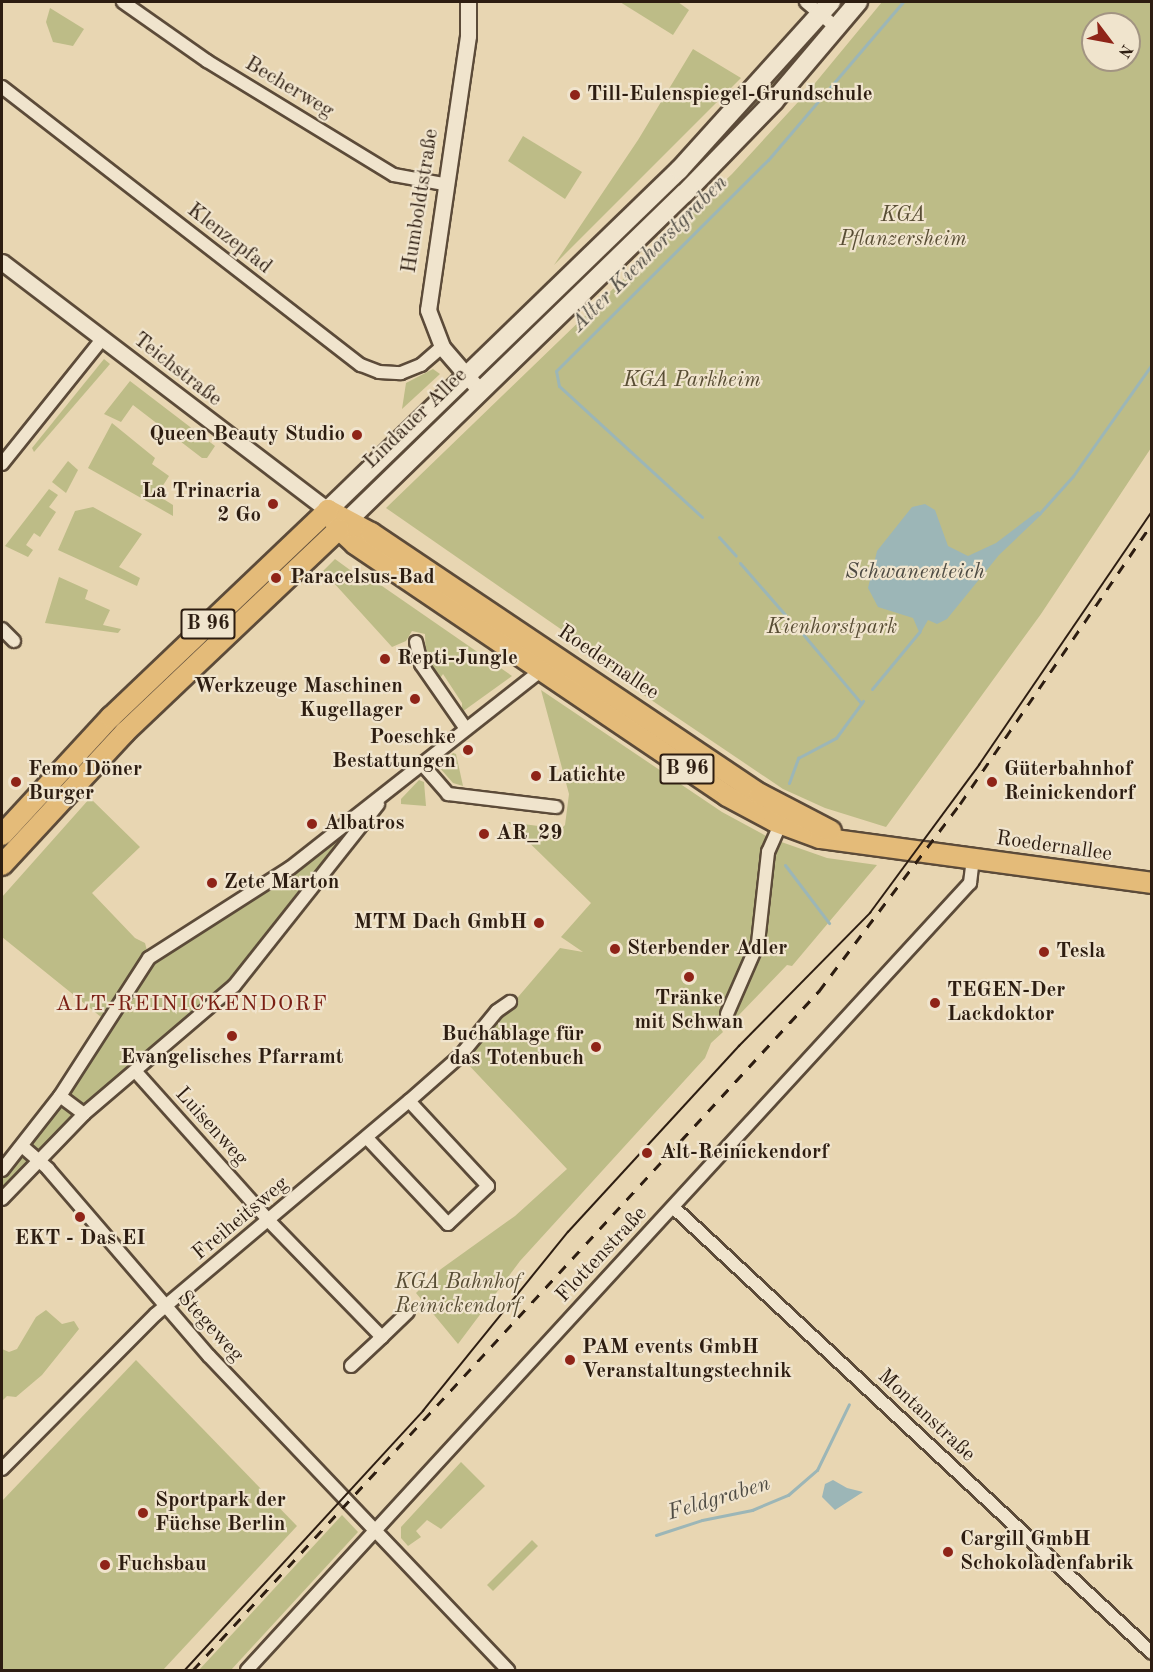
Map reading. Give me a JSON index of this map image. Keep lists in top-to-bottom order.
{
  "streets": {
    "main road": ["Lindauer Allee", "B 96", "Roedernallee"],
    "street": [
      "Becherweg",
      "Humboldtstraße",
      "Klenzepfad",
      "Teichstraße",
      "Luisenweg",
      "Freiheitsweg",
      "Flottenstraße",
      "Stegeweg",
      "Montanstraße"
    ]
  },
  "crossings": [
    ["Becherweg", "Humboldtstraße"],
    ["Humboldtstraße", "Klenzepfad"],
    ["Humboldtstraße", "Lindauer Allee"],
    ["Teichstraße", "Lindauer Allee"],
    ["Teichstraße", "B 96"],
    ["Lindauer Allee", "B 96"],
    ["Lindauer Allee", "Roedernallee"],
    ["B 96", "Roedernallee"],
    ["Roedernallee", "Flottenstraße"],
    ["Luisenweg", "Freiheitsweg"],
    ["Freiheitsweg", "Stegeweg"],
    ["Flottenstraße", "Stegeweg"],
    ["Flottenstraße", "Montanstraße"]
  ],
  "districts": ["ALT-REINICKENDORF"],
  "water": ["Alter Kienhorstgraben", "Schwanenteich", "Feldgraben"],
  "parks": [
    "KGA Pflanzersheim",
    "KGA Parkheim",
    "Kienhorstpark",
    "KGA Bahnhof Reinickendorf"
  ],
  "places": [
    "Till-Eulenspiegel-Grundschule",
    "Queen Beauty Studio",
    "La Trinacria 2 Go",
    "Paracelsus-Bad",
    "Repti-Jungle",
    "Werkzeuge Maschinen Kugellager",
    "Poeschke Bestattungen",
    "Latichte",
    "Femo Döner Burger",
    "Güterbahnhof Reinickendorf",
    "Albatros",
    "AR_29",
    "Zete Marton",
    "MTM Dach GmbH",
    "Sterbender Adler",
    "Tesla",
    "Tränke mit Schwan",
    "TEGEN-Der Lackdoktor",
    "Evangelisches Pfarramt",
    "Buchablage für das Totenbuch",
    "Alt-Reinickendorf",
    "EKT - Das EI",
    "PAM events GmbH Veranstaltungstechnik",
    "Sportpark der Füchse Berlin",
    "Cargill GmbH Schokoladenfabrik",
    "Fuchsbau"
  ],
  "north": "bottom right"
}
